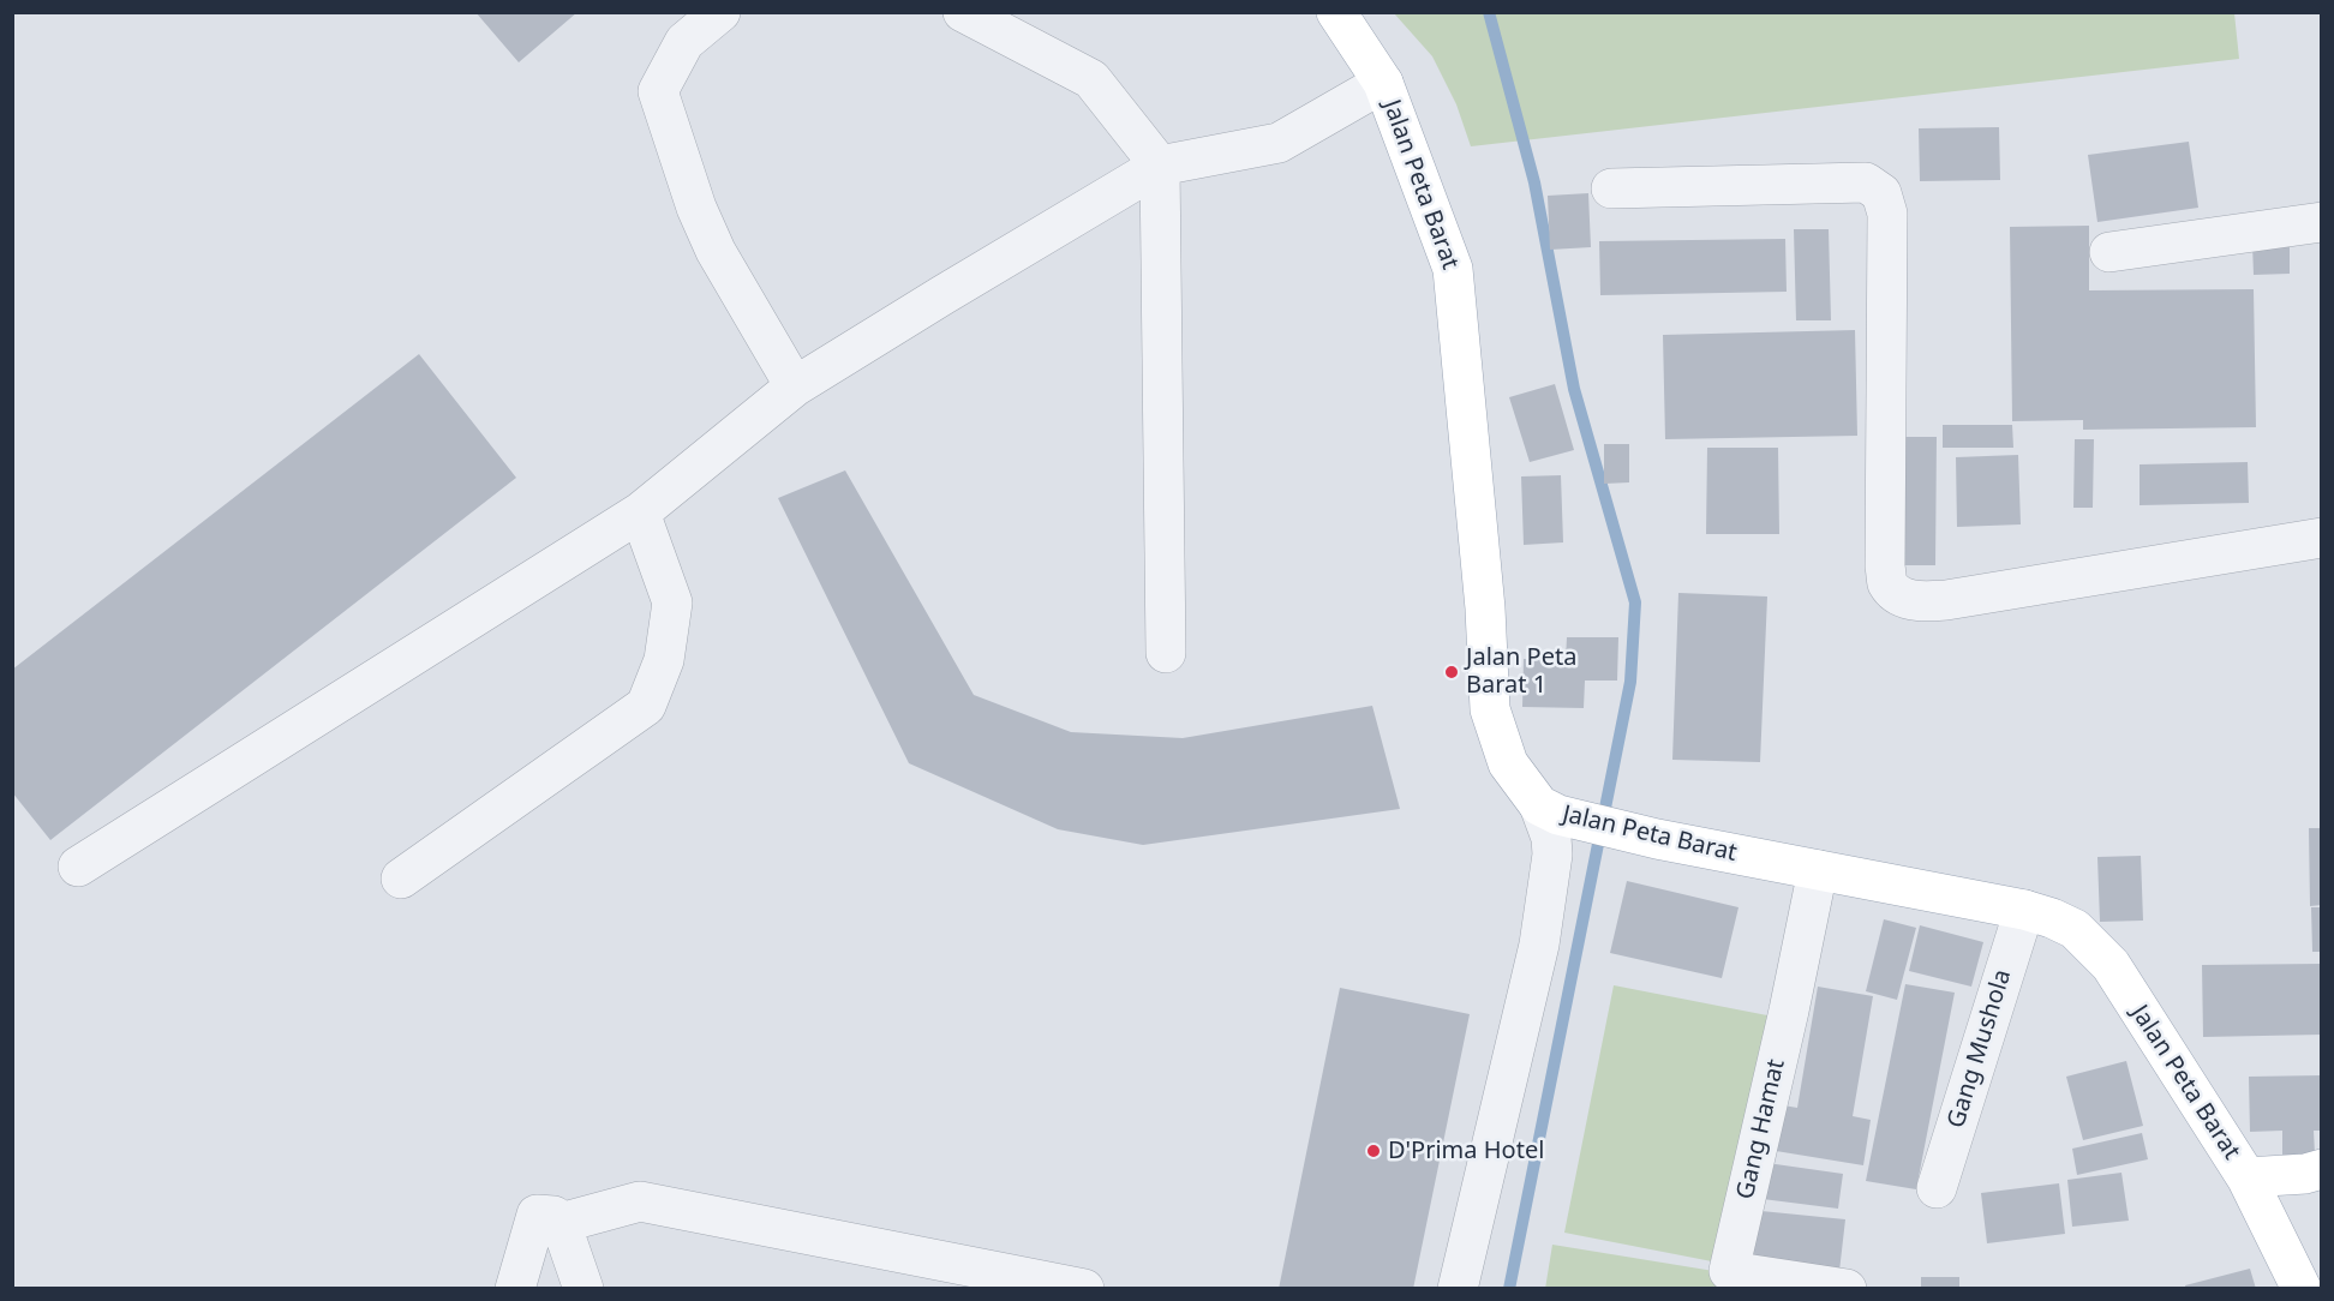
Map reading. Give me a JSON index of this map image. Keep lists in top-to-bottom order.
{
  "streets": {
    "main road": ["Jalan Peta Barat"],
    "street": ["Gang Mushola", "Gang Hamat"]
  },
  "crossings": [
    ["Jalan Peta Barat", "Gang Mushola"],
    ["Jalan Peta Barat", "Gang Hamat"]
  ],
  "places": ["Jalan Peta Barat 1", "D'Prima Hotel"]
}
